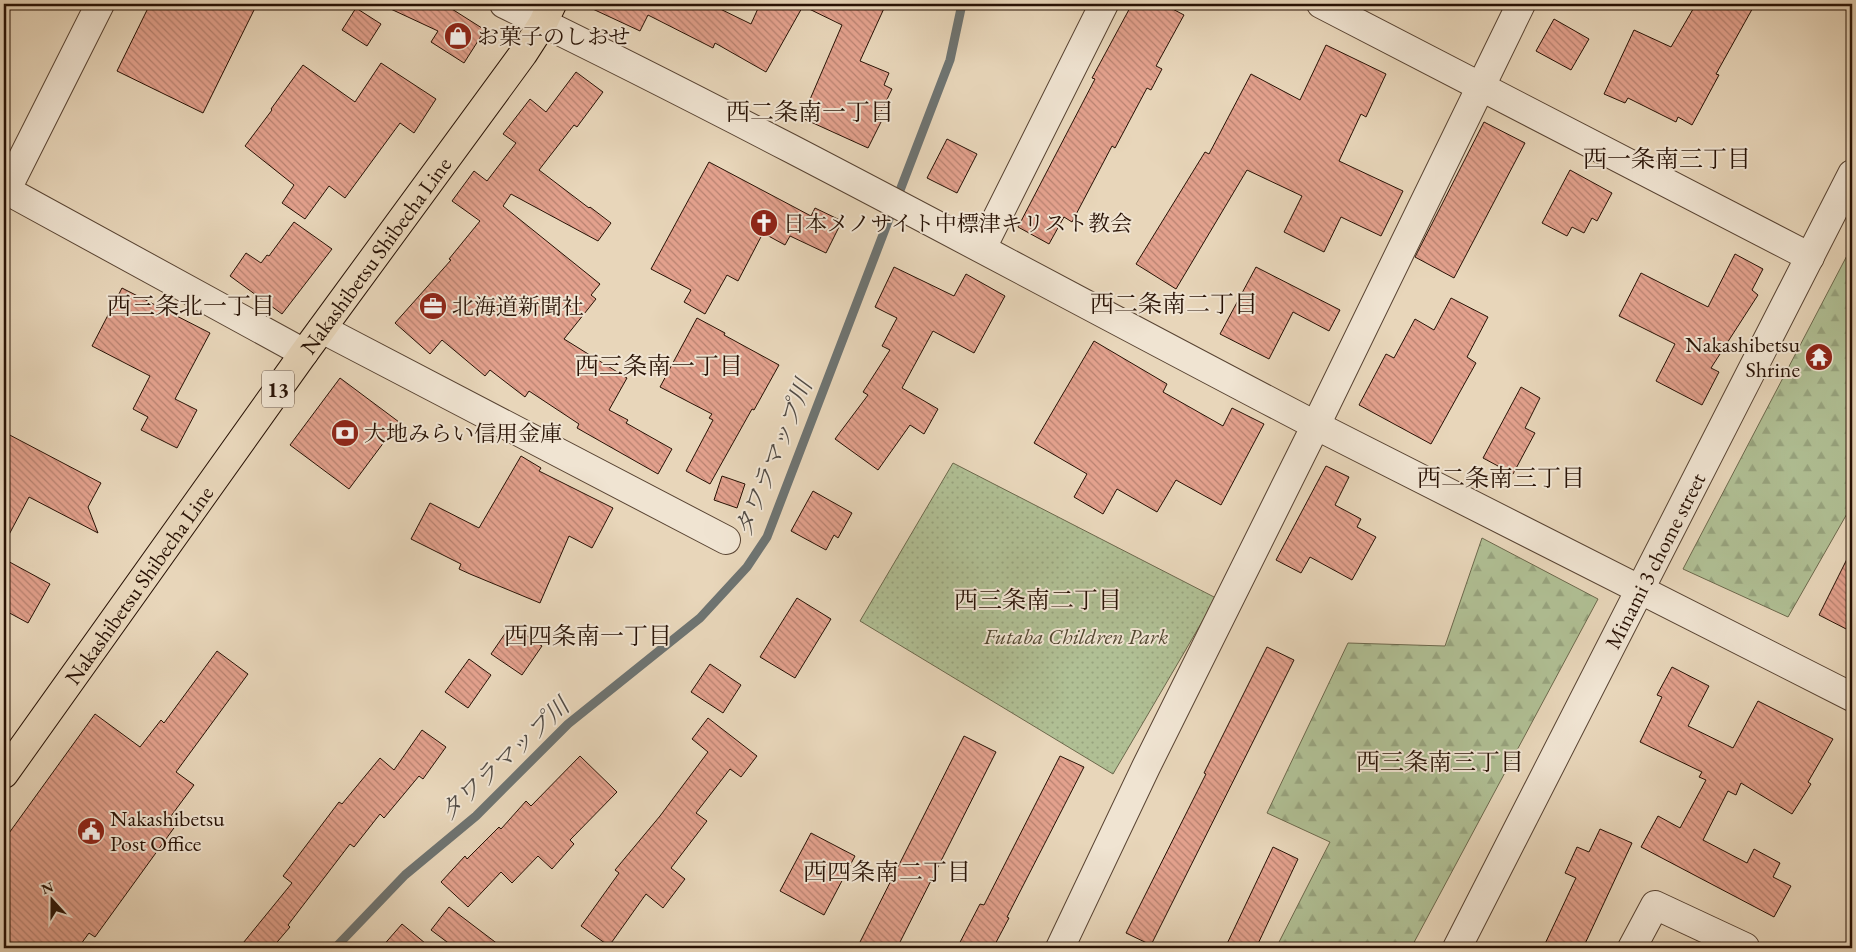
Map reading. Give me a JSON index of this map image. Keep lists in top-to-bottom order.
{
  "streets": {
    "main road": ["Nakashibetsu Shibecha Line", "13"],
    "street": ["Minami 3 chome street"]
  },
  "districts": [
    "西二条南一丁目",
    "西一条南三丁目",
    "西二条南二丁目",
    "西三条北一丁目",
    "西三条南一丁目",
    "西二条南三丁目",
    "西三条南二丁目",
    "西四条南一丁目",
    "西三条南三丁目",
    "西四条南二丁目"
  ],
  "water": ["タワラマップ川"],
  "parks": ["Futaba Children Park"],
  "places": {
    "shop": ["お菓子のしおせ"],
    "church": ["日本メノサイト中標津キリスト教会"],
    "office": ["北海道新聞社"],
    "temple": ["Nakashibetsu Shrine"],
    "bank": ["大地みらい信用金庫"],
    "public building": ["Nakashibetsu Post Office"]
  },
  "north": "top"
}
